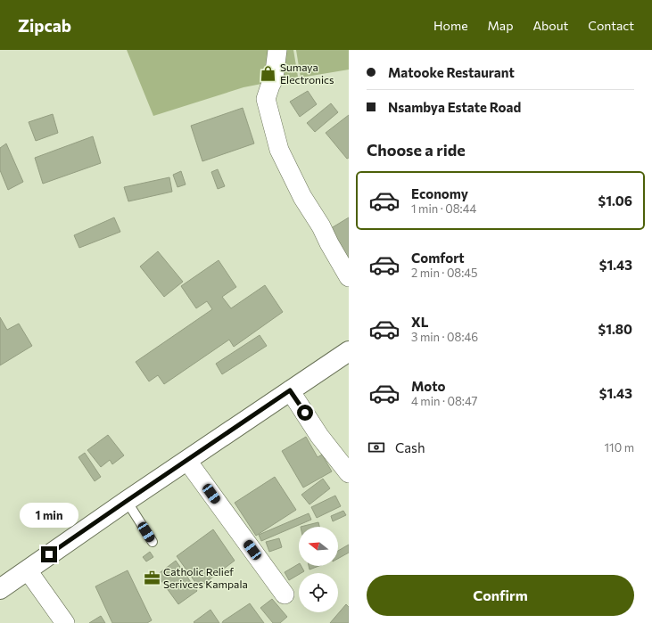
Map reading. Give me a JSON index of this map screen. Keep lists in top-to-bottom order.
{
  "places": {
    "shop": ["Sumaya Electronics"],
    "office": ["Catholic Relief Serivces Kampala"]
  },
  "north": "left",
  "page": {
    "header": "Zipcab",
    "nav": [
      "Home",
      "Map",
      "About",
      "Contact"
    ],
    "banner": ["Matooke Restaurant", "Nsambya Estate Road"],
    "heading": "Choose a ride",
    "list": [
      {
        "name": "Economy",
        "note": "1 min · 08:44",
        "value": "$1.06"
      },
      {
        "name": "Comfort",
        "note": "2 min · 08:45",
        "value": "$1.43"
      },
      {
        "name": "XL",
        "note": "3 min · 08:46",
        "value": "$1.80"
      },
      {
        "name": "Moto",
        "note": "4 min · 08:47",
        "value": "$1.43"
      }
    ],
    "pay": ["Cash", "110 m"],
    "bubble": "1 min",
    "buttons": "Confirm"
  }
}
